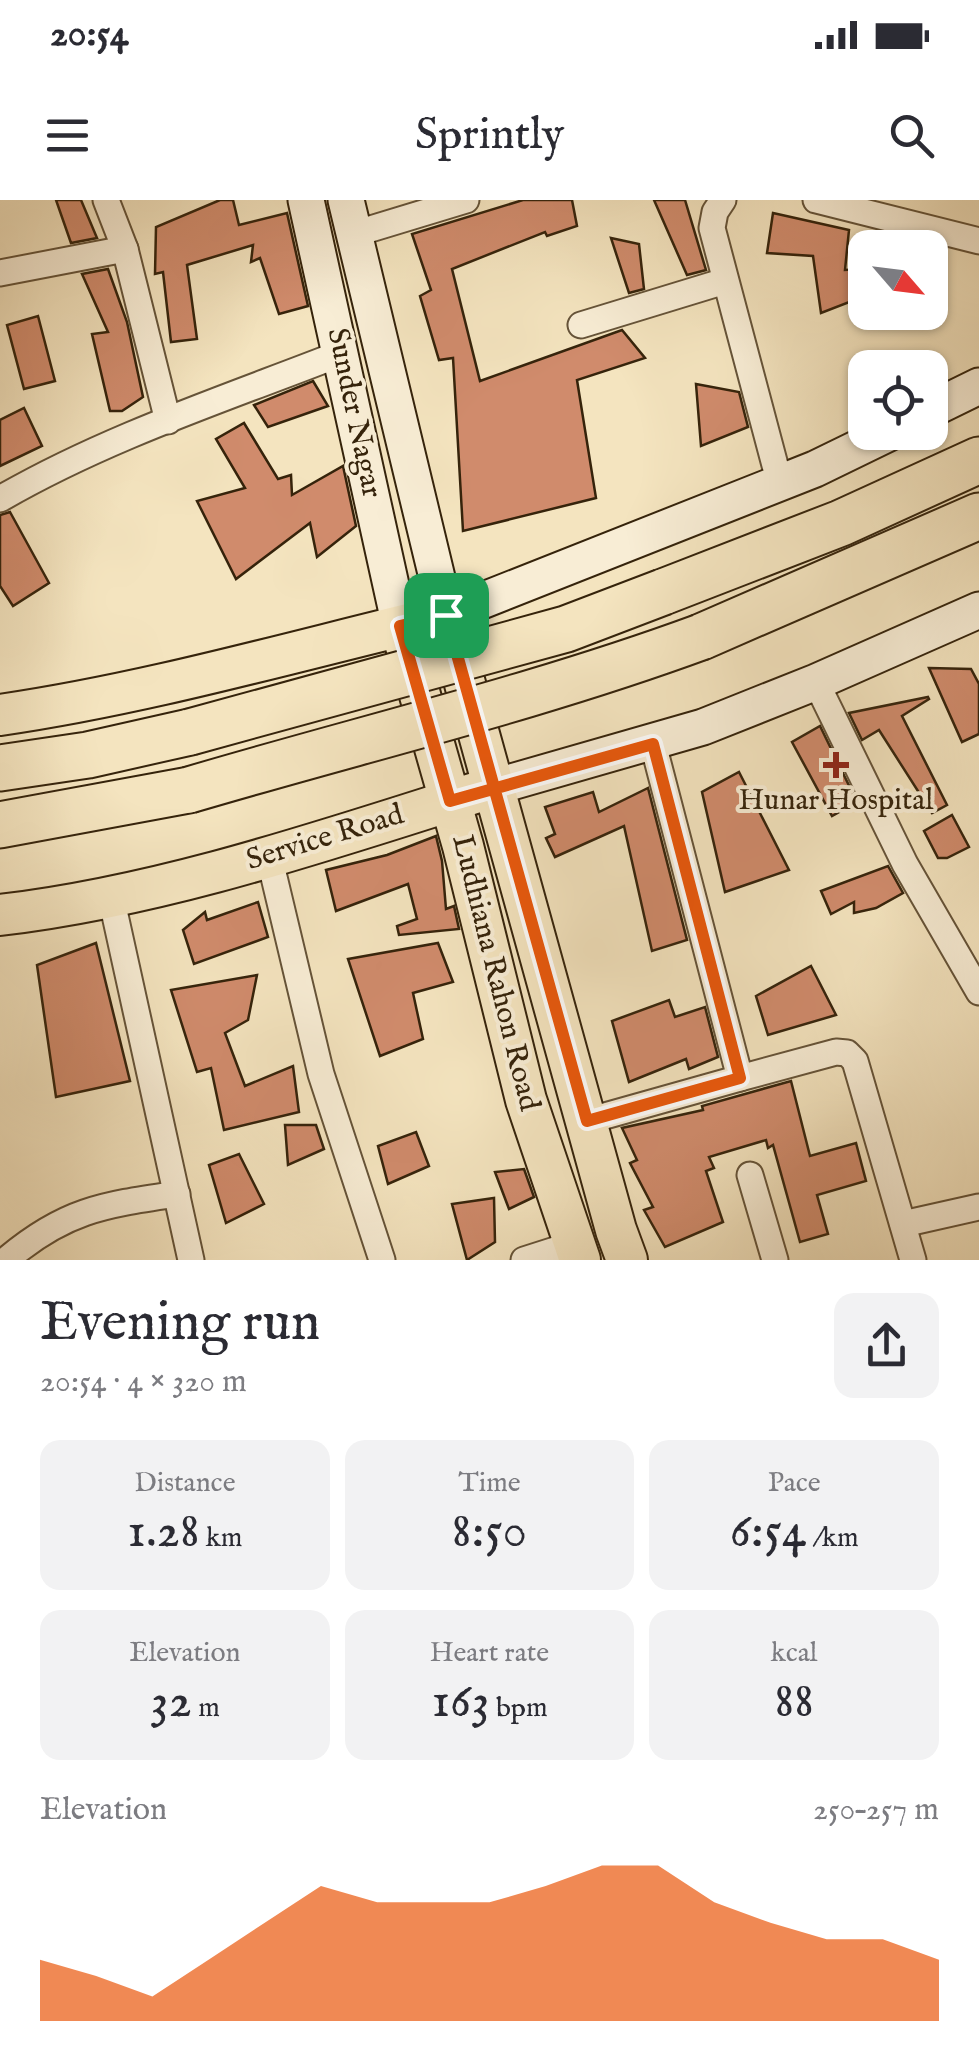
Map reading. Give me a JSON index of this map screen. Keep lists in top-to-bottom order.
{
  "streets": {
    "main road": ["Service Road", "Ludhiana Rahon Road"],
    "street": ["Sunder Nagar"]
  },
  "crossings": [
    ["Sunder Nagar", "Ludhiana Rahon Road"],
    ["Service Road", "Ludhiana Rahon Road"]
  ],
  "places": {
    "health": ["Hunar Hospital"]
  },
  "north": "bottom right",
  "page": {
    "status": "20:54",
    "header": "Sprintly",
    "heading": ["Evening run", "20:54 · 4 × 320 m"],
    "stats": [
      ["Distance", "1.28 km"],
      ["Time", "8:50"],
      ["Pace", "6:54 /km"],
      ["Elevation", "32 m"],
      ["Heart rate", "163 bpm"],
      ["kcal", "88"]
    ],
    "chart": ["Elevation", "250–257 m"]
  }
}
